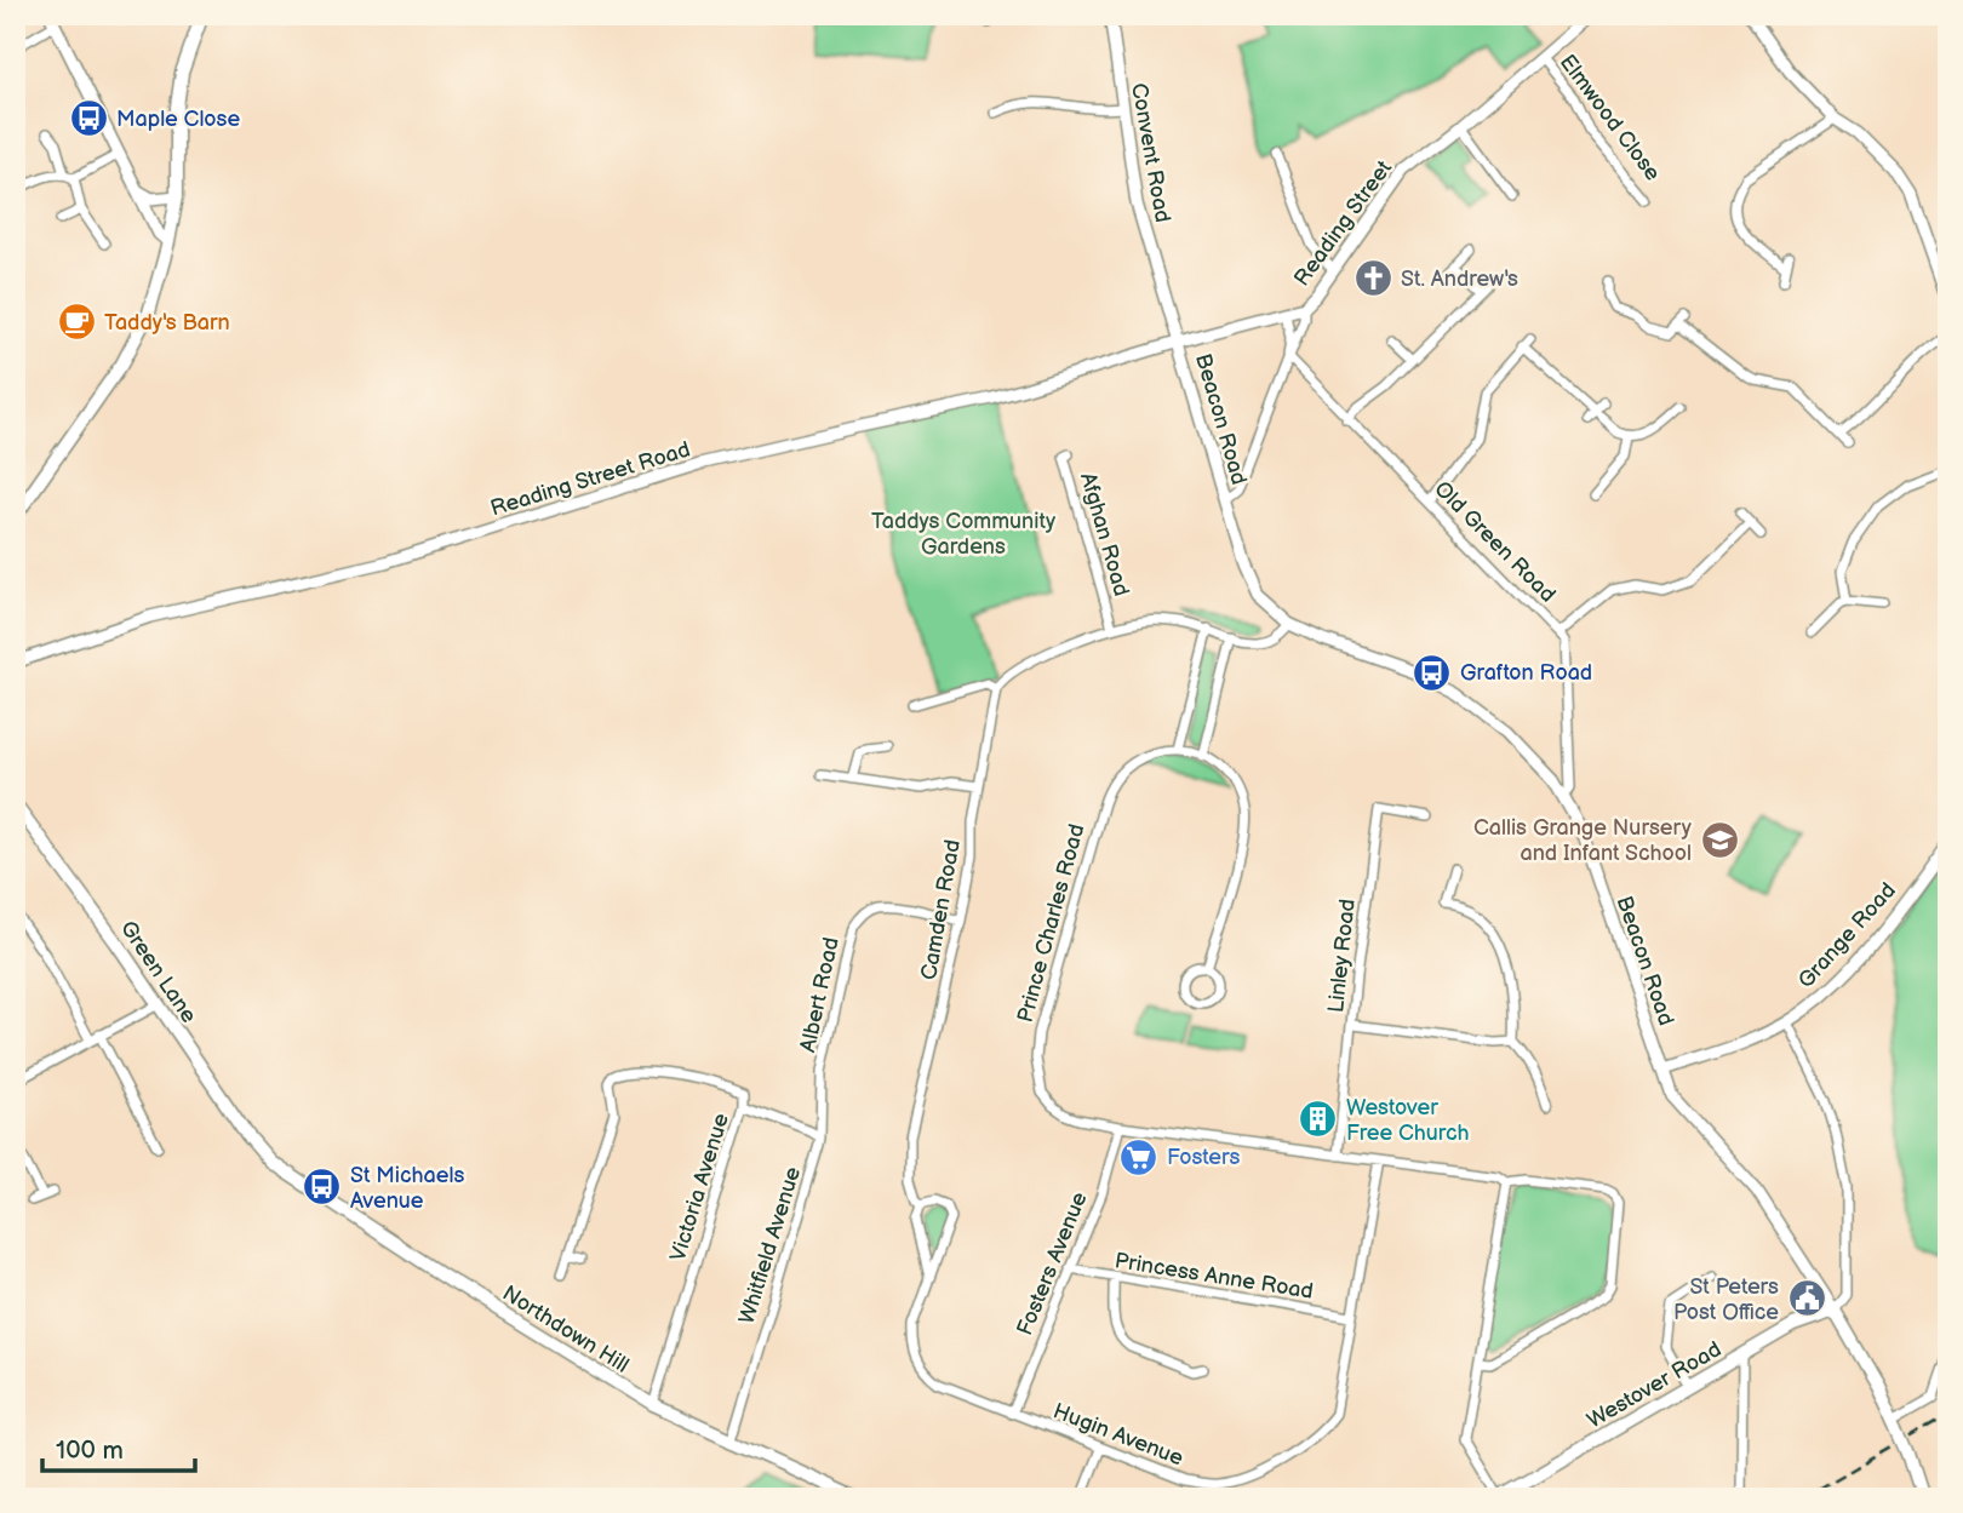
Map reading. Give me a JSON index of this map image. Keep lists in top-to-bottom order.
{
  "streets": {
    "main road": [
      "Beacon Road",
      "Green Lane",
      "Northdown Hill",
      "Westover Road"
    ],
    "street": [
      "Elmwood Close",
      "Convent Road",
      "Reading Street",
      "Reading Street Road",
      "Afghan Road",
      "Old Green Road",
      "Camden Road",
      "Prince Charles Road",
      "Grange Road",
      "Linley Road",
      "Albert Road",
      "Victoria Avenue",
      "Whitfield Avenue",
      "Fosters Avenue",
      "Princess Anne Road",
      "Hugin Avenue"
    ]
  },
  "crossings": [
    ["Elmwood Close", "Reading Street"],
    ["Convent Road", "Reading Street"],
    ["Convent Road", "Beacon Road"],
    ["Convent Road", "Reading Street Road"],
    ["Reading Street", "Beacon Road"],
    ["Reading Street", "Reading Street Road"],
    ["Beacon Road", "Reading Street Road"],
    ["Beacon Road", "Old Green Road"],
    ["Beacon Road", "Grange Road"],
    ["Beacon Road", "Westover Road"],
    ["Camden Road", "Albert Road"],
    ["Camden Road", "Hugin Avenue"],
    ["Prince Charles Road", "Linley Road"],
    ["Prince Charles Road", "Fosters Avenue"],
    ["Prince Charles Road", "Hugin Avenue"],
    ["Green Lane", "Northdown Hill"],
    ["Albert Road", "Whitfield Avenue"],
    ["Victoria Avenue", "Northdown Hill"],
    ["Whitfield Avenue", "Northdown Hill"],
    ["Fosters Avenue", "Princess Anne Road"],
    ["Fosters Avenue", "Hugin Avenue"],
    ["Princess Anne Road", "Hugin Avenue"]
  ],
  "parks": ["Taddys Community Gardens"],
  "places": {
    "bus stop": ["Maple Close", "Grafton Road", "St Michaels Avenue"],
    "church": ["St. Andrew's"],
    "cafe": ["Taddy's Barn"],
    "school or university": ["Callis Grange Nursery and Infant School"],
    "building": ["Westover Free Church"],
    "supermarket": ["Fosters"],
    "public building": ["St Peters Post Office"]
  },
  "scale_bar": "100 m"
}
